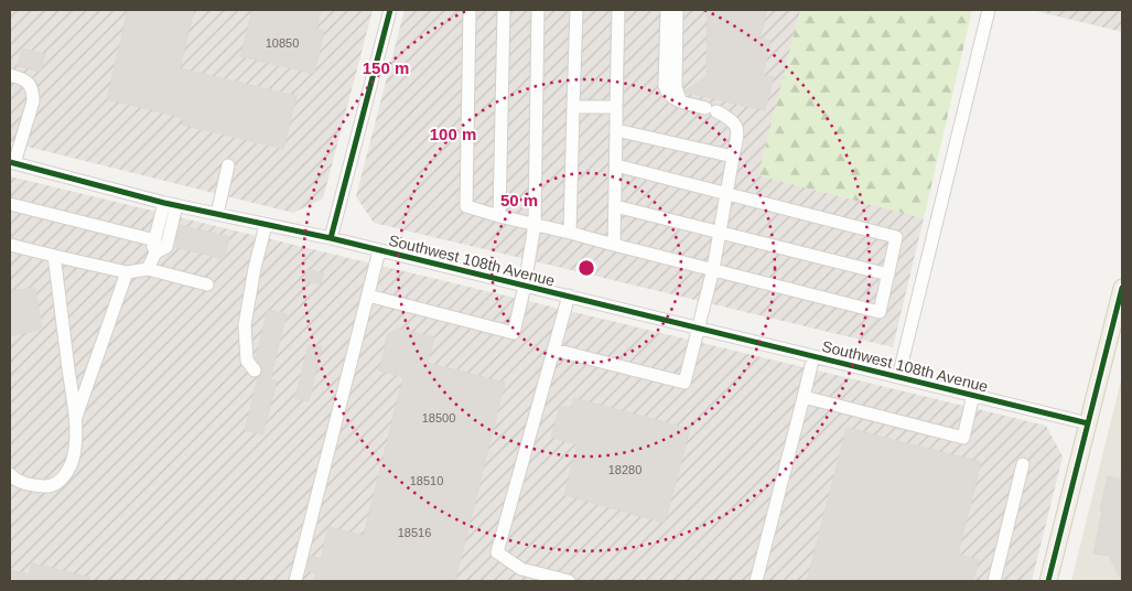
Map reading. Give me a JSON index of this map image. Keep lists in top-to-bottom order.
{
  "streets": {
    "street": ["Southwest 108th Avenue"]
  },
  "house_numbers": [
    "10850",
    "18500",
    "18280",
    "18510",
    "18516"
  ],
  "rings": ["150 m", "100 m", "50 m"]
}
